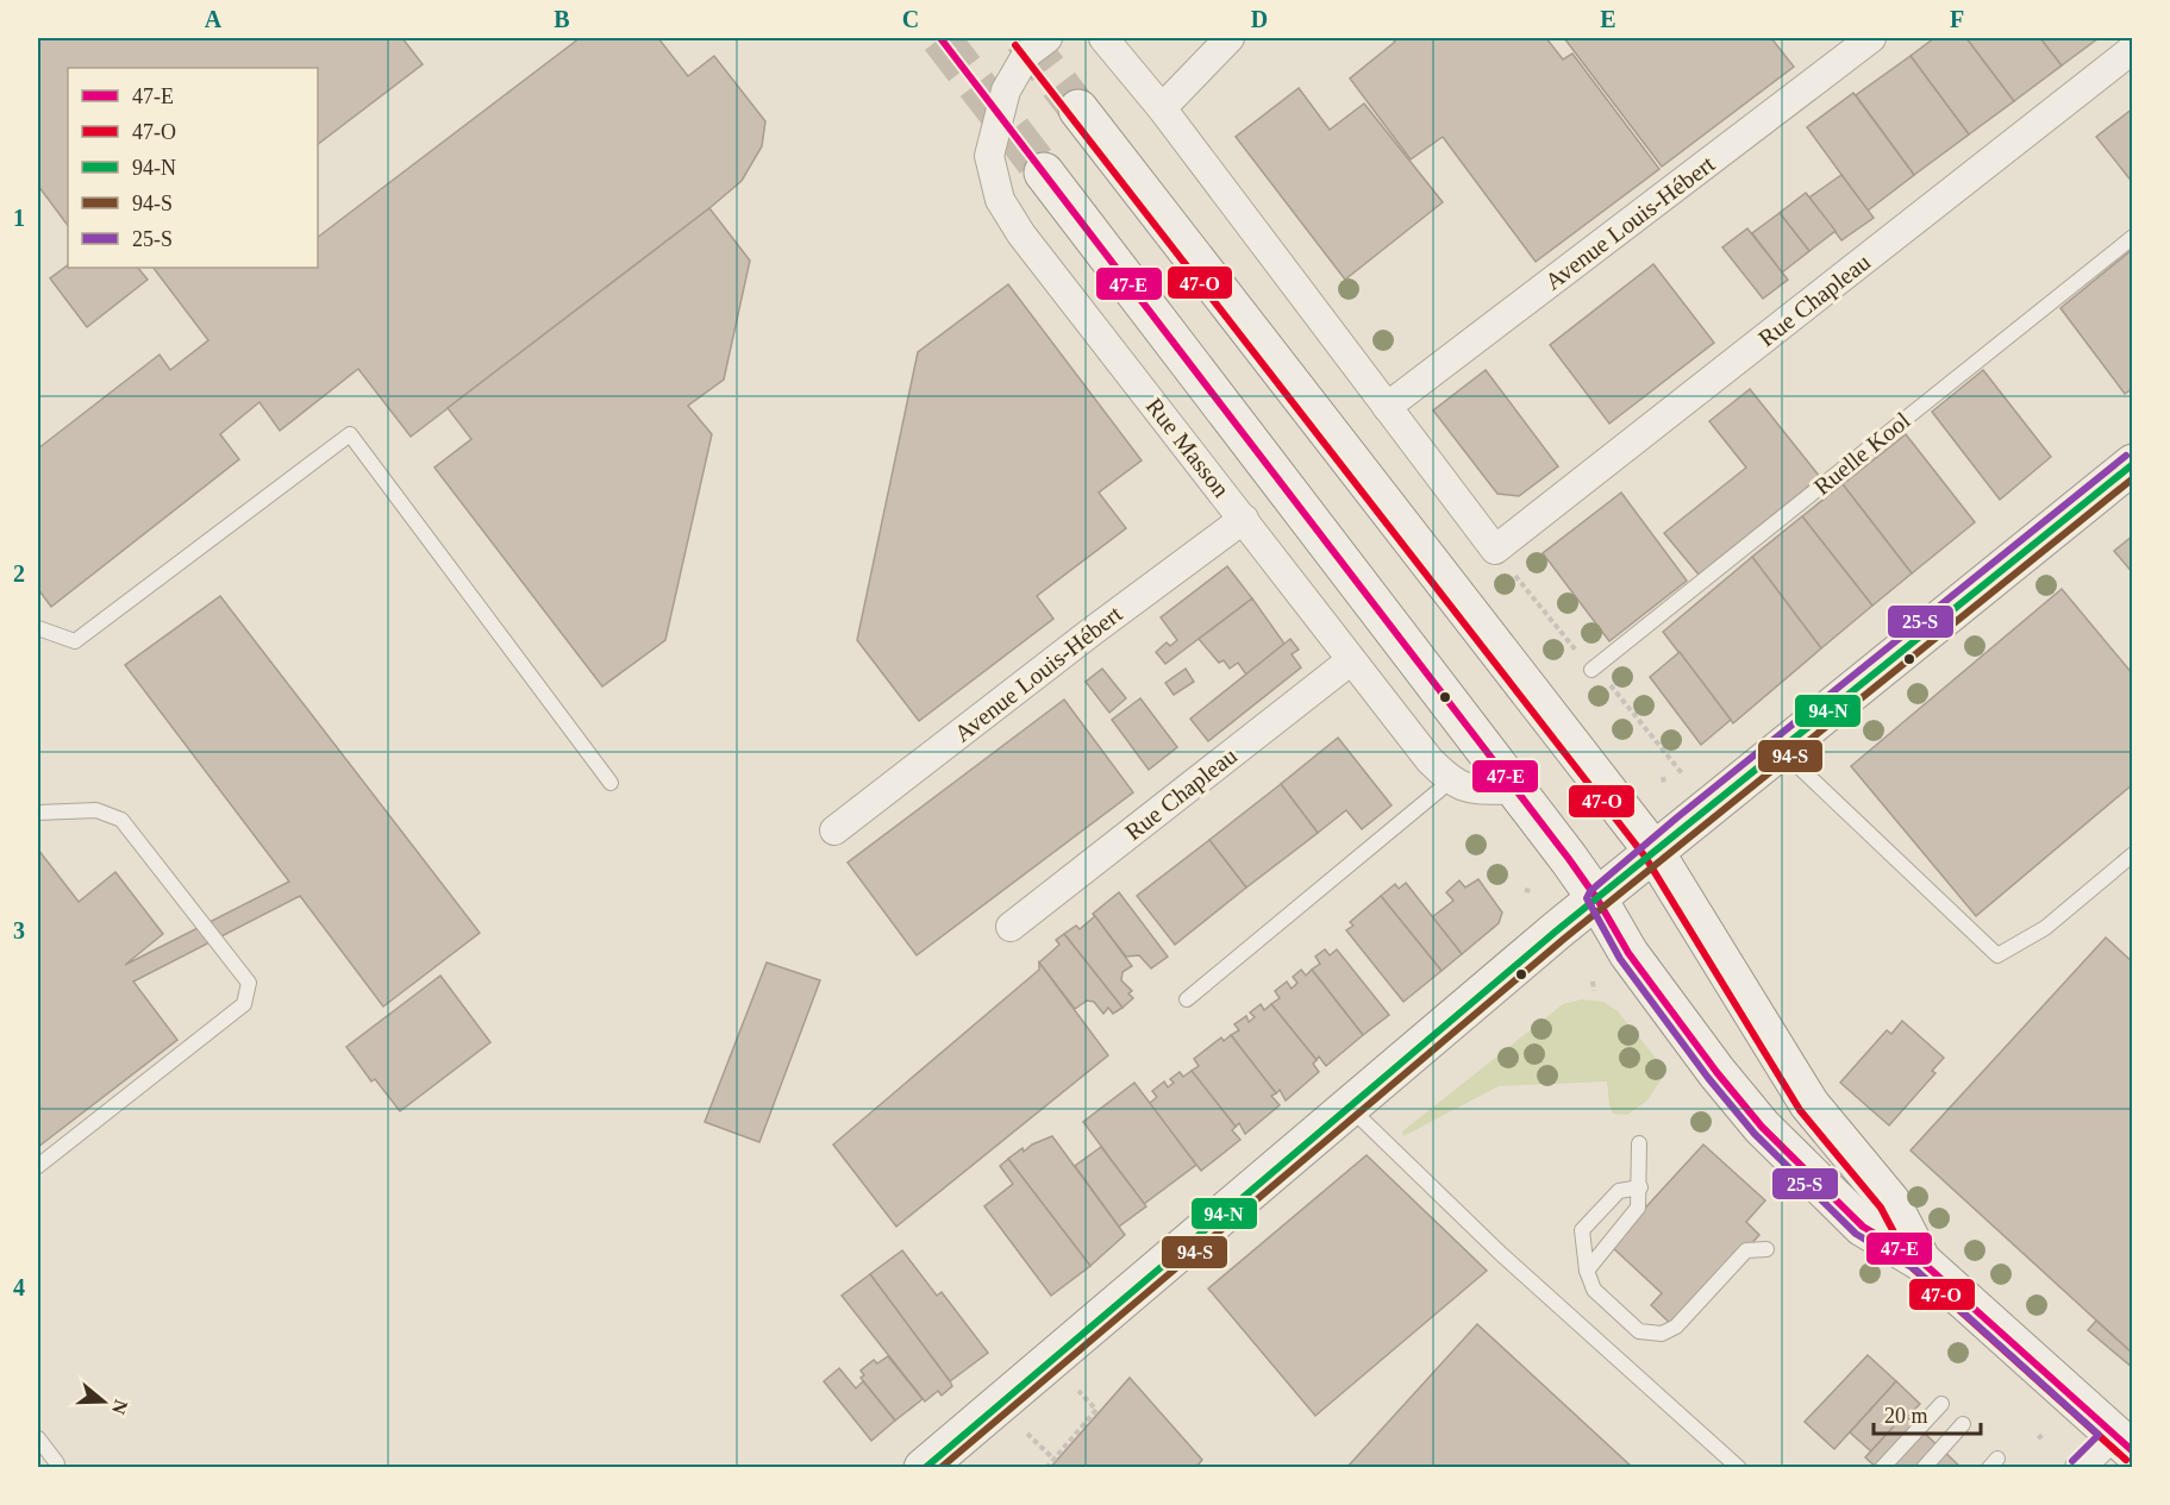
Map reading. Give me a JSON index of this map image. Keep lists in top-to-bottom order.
{
  "streets": {
    "street": ["Avenue Louis-Hébert", "Rue Chapleau", "Rue Masson"],
    "lane": ["Ruelle Kool"]
  },
  "crossings": [
    ["Avenue Louis-Hébert", "Rue Masson"],
    ["Rue Chapleau", "Rue Masson"]
  ],
  "lines": [
    "transit line 47-E",
    "transit line 47-O",
    "transit line 25-S",
    "transit line 94-N",
    "transit line 94-S"
  ],
  "legend": [
    "47-E",
    "47-O",
    "94-N",
    "94-S",
    "25-S"
  ],
  "scale_bar": "20 m",
  "north": "right",
  "grid": {
    "columns": [
      "A",
      "B",
      "C",
      "D",
      "E",
      "F"
    ],
    "rows": [
      "1",
      "2",
      "3",
      "4"
    ]
  }
}
